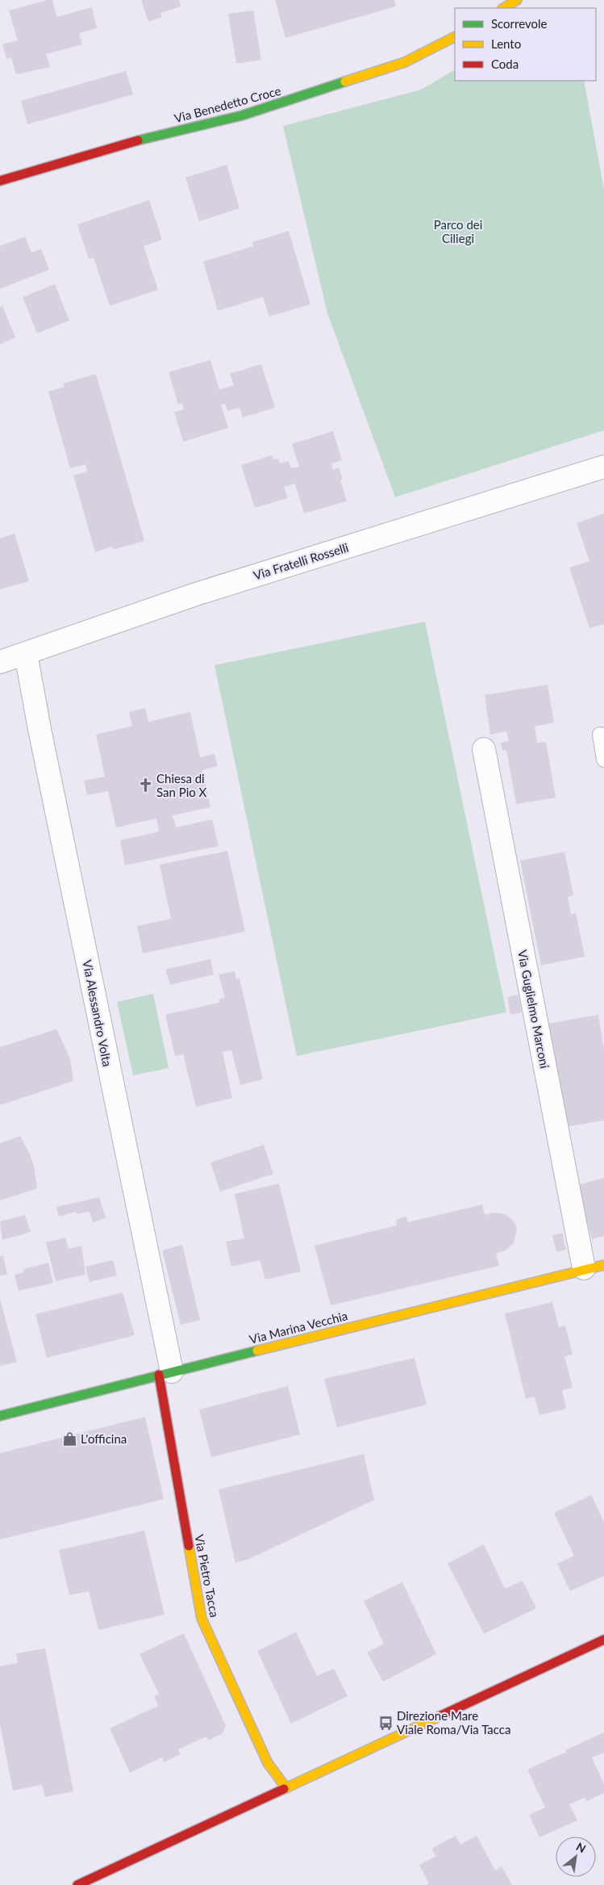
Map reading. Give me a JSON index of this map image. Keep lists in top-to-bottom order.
{
  "streets": {
    "main road": ["Via Benedetto Croce", "Via Marina Vecchia", "Via Pietro Tacca"],
    "street": ["Via Fratelli Rosselli", "Via Guglielmo Marconi", "Via Alessandro Volta"]
  },
  "crossings": [
    ["Via Fratelli Rosselli", "Via Alessandro Volta"],
    ["Via Guglielmo Marconi", "Via Marina Vecchia"],
    ["Via Alessandro Volta", "Via Marina Vecchia"],
    ["Via Alessandro Volta", "Via Pietro Tacca"],
    ["Via Marina Vecchia", "Via Pietro Tacca"]
  ],
  "parks": ["Parco dei Ciliegi"],
  "places": {
    "church": ["Chiesa di San Pio X"],
    "shop": ["L'officina"],
    "bus stop": ["Direzione Mare Viale Roma/Via Tacca"]
  },
  "legend": ["Scorrevole", "Lento", "Coda"],
  "north": "top right"
}
